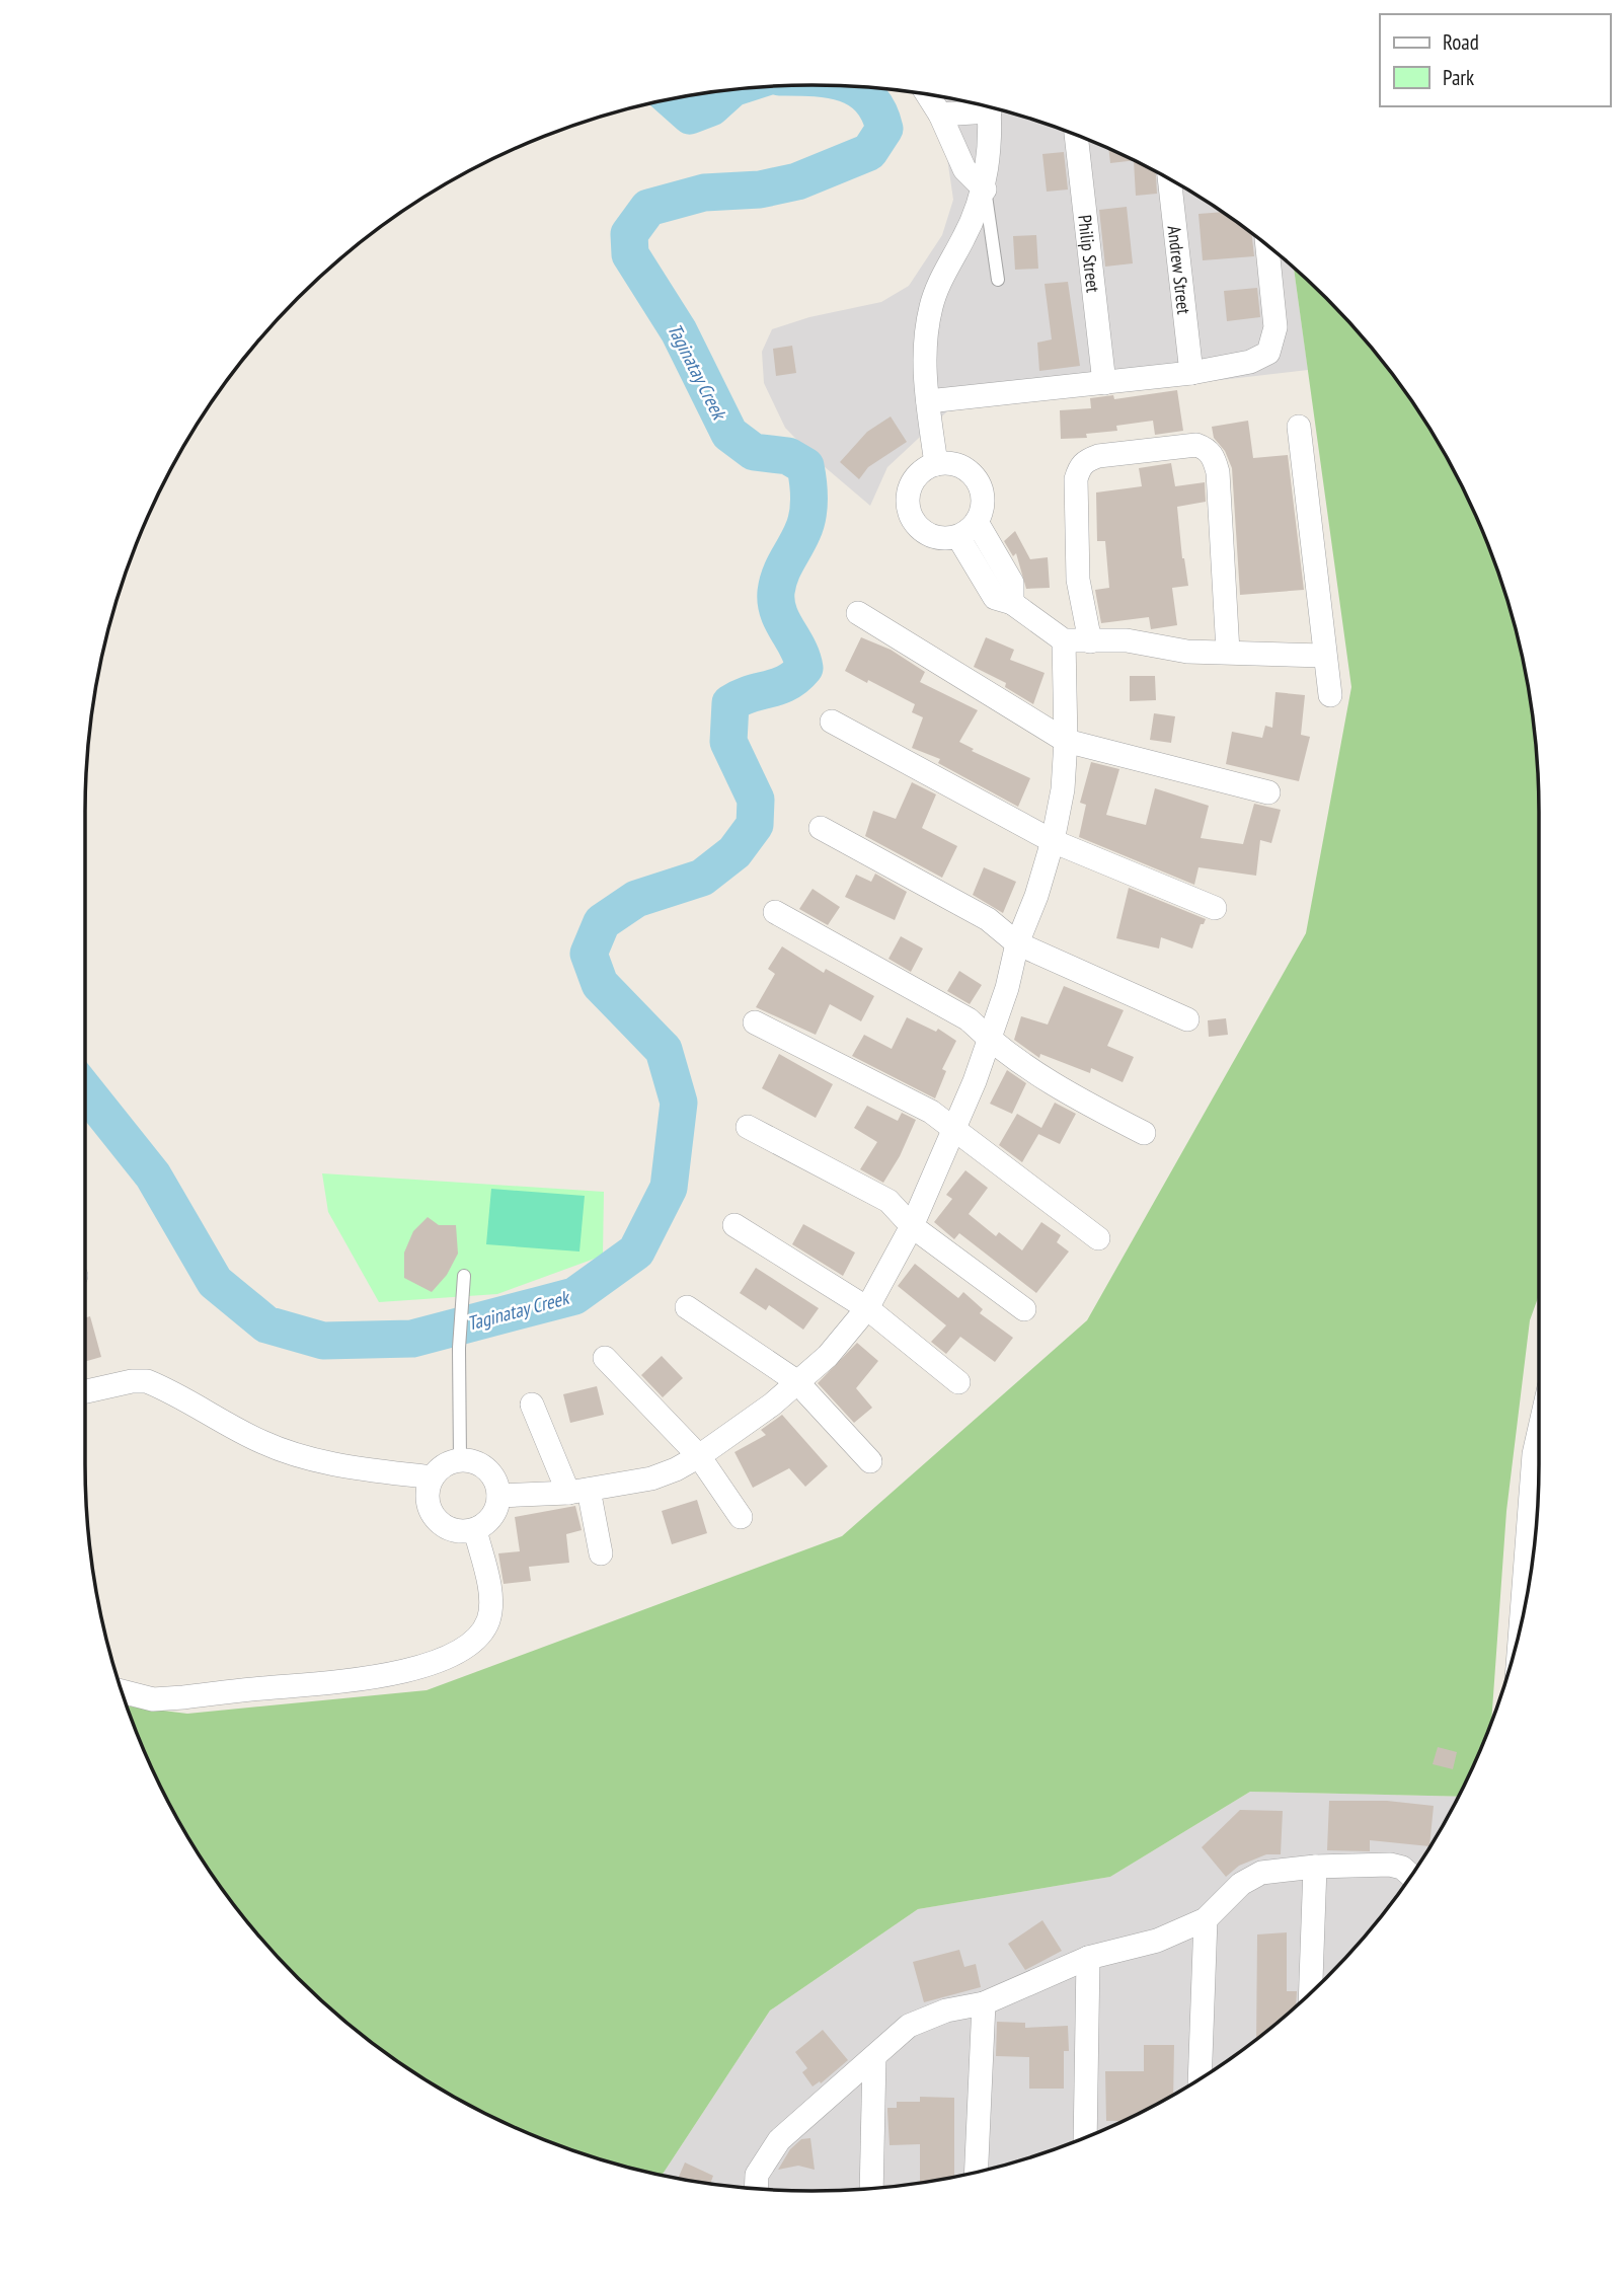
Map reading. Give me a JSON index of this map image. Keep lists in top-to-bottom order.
{
  "streets": {
    "street": ["Philip Street", "Andrew Street"]
  },
  "water": ["Taginatay Creek"],
  "legend": ["Road", "Park"]
}
